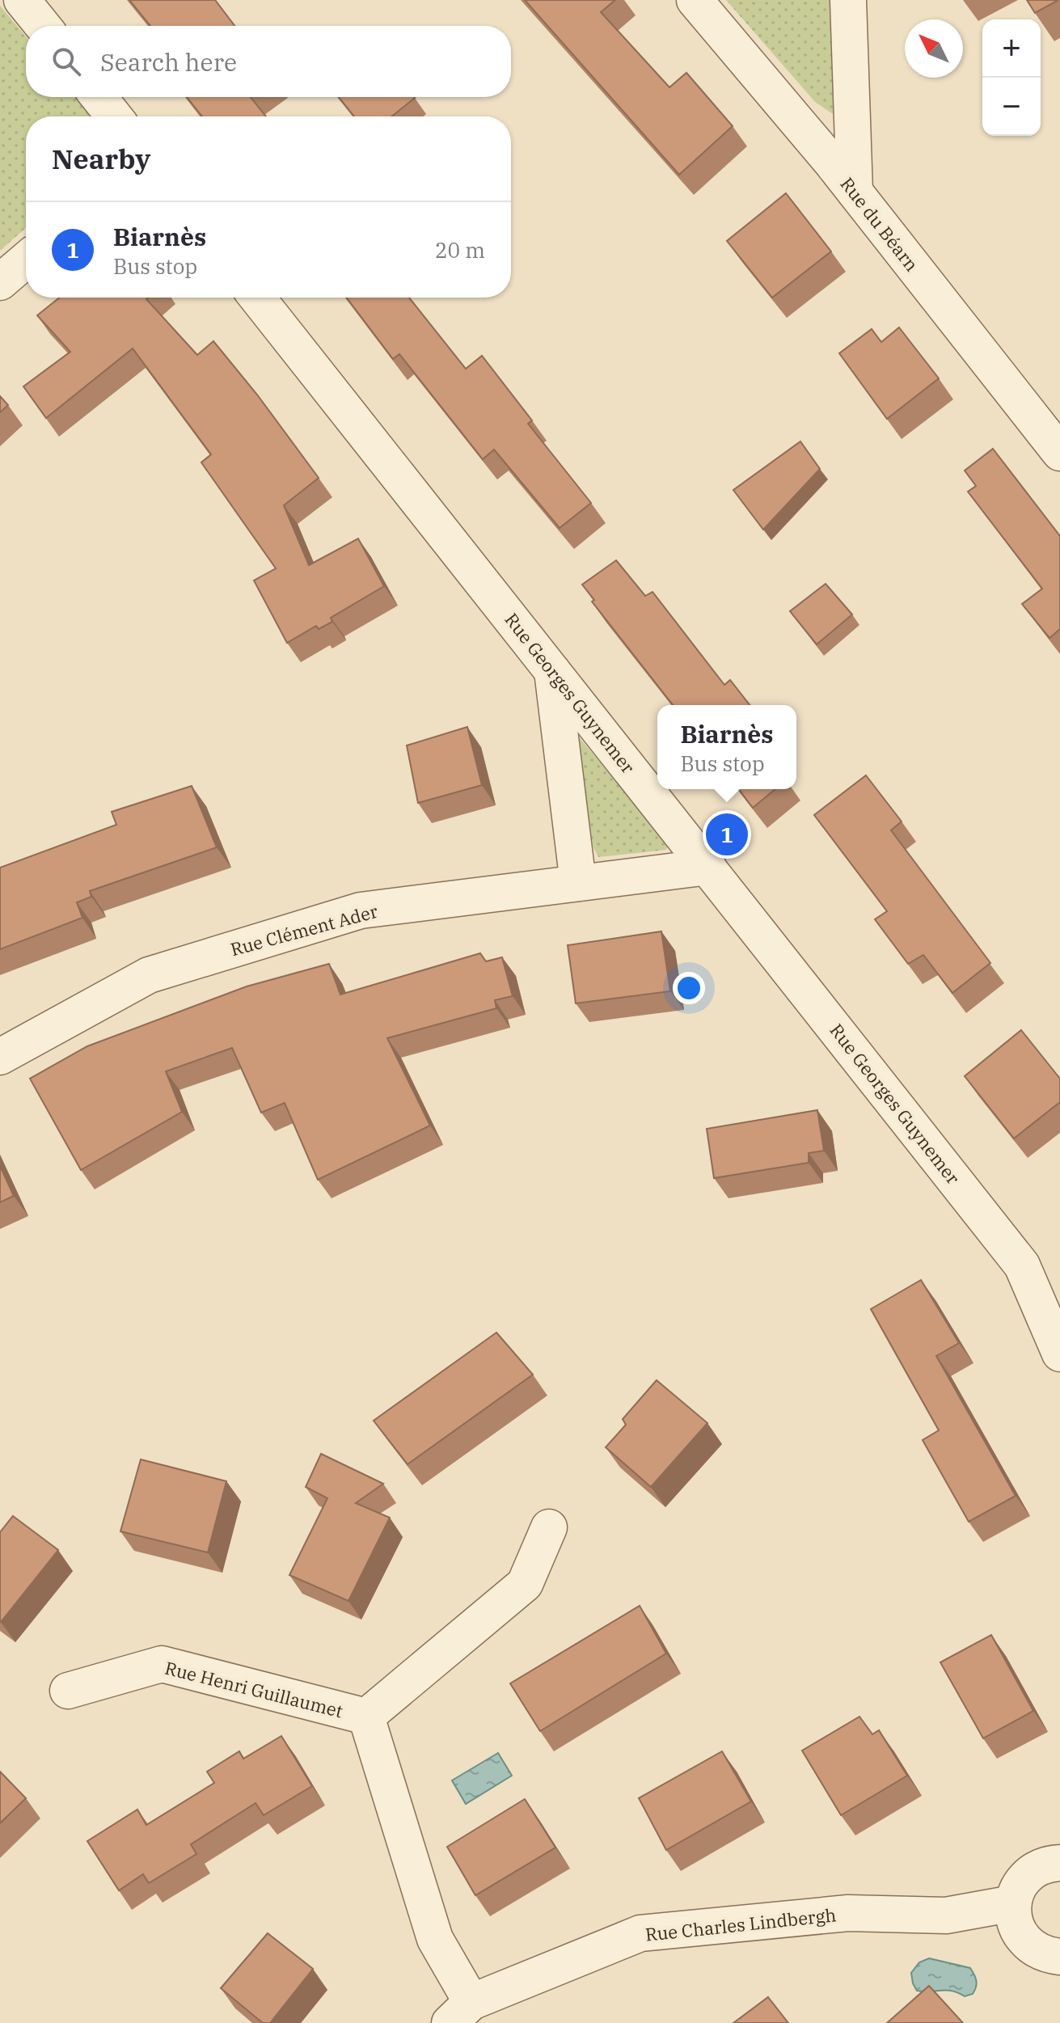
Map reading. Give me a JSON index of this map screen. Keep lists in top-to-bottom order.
{
  "streets": {
    "street": [
      "Rue du Béarn",
      "Rue Georges Guynemer",
      "Rue Clément Ader",
      "Rue Henri Guillaumet",
      "Rue Charles Lindbergh"
    ]
  },
  "crossings": [
    ["Rue Georges Guynemer", "Rue Clément Ader"],
    ["Rue Henri Guillaumet", "Rue Charles Lindbergh"]
  ],
  "north": "top left",
  "page": {
    "map_buttons": ["+", "−"],
    "search": "Search here",
    "heading": "Nearby",
    "list": [
      {
        "mark": "1",
        "name": "Biarnès",
        "note": "Bus stop",
        "value": "20 m"
      }
    ],
    "popup": ["Biarnès", "Bus stop"],
    "pins": "1"
  }
}
